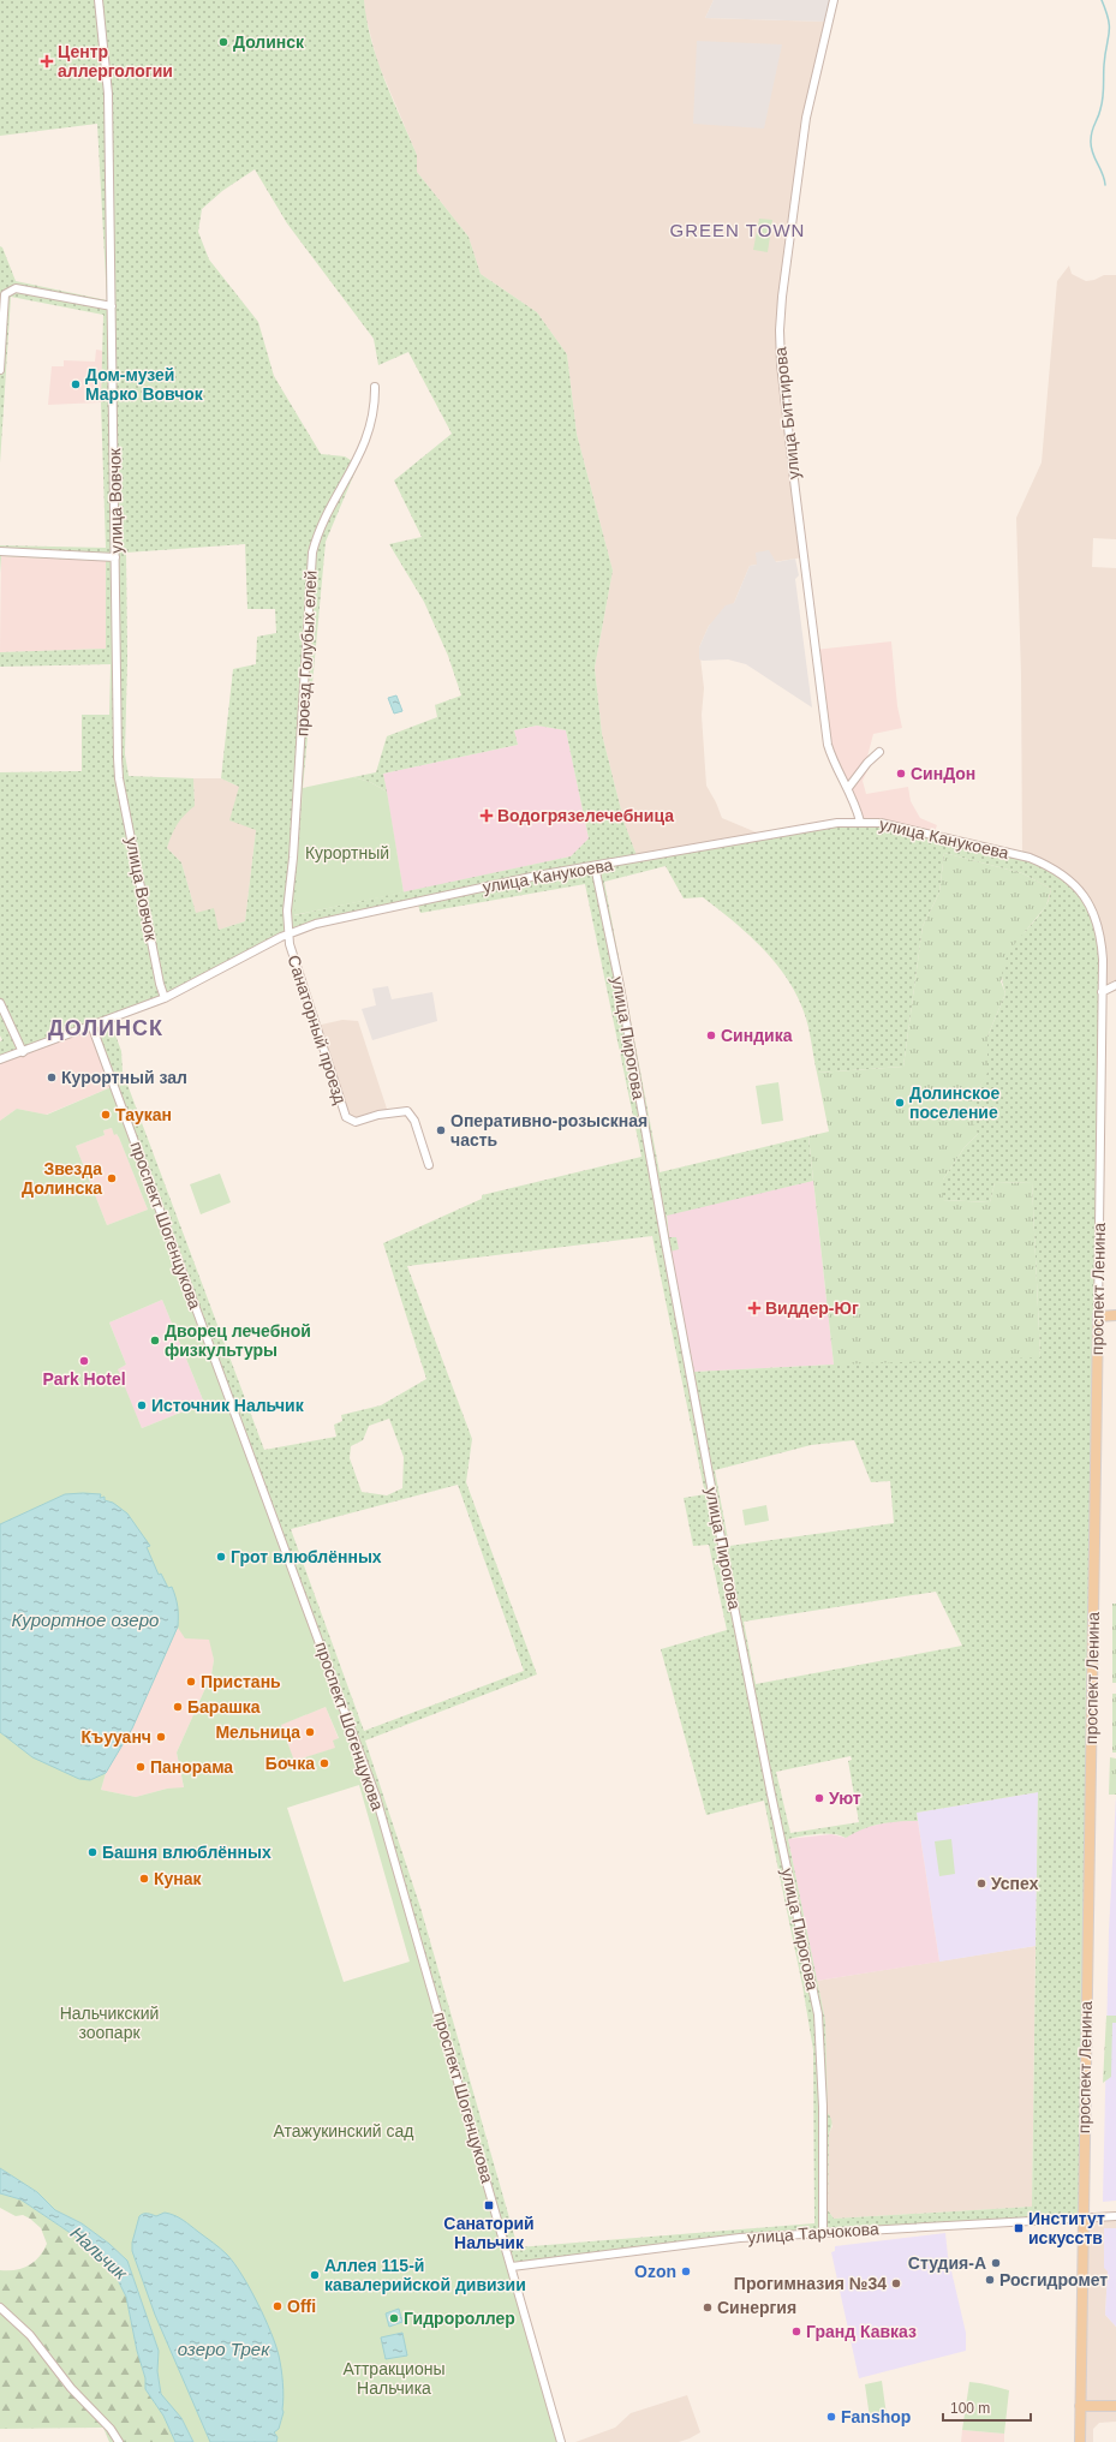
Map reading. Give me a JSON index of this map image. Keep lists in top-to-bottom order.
{
  "streets": {
    "main road": ["проспект Ленина"],
    "street": [
      "улица Биттирова",
      "улица Вовчок",
      "проезд Голубых елей",
      "улица Канукоева",
      "Санаторный проезд",
      "улица Пирогова",
      "проспект Шогенцукова",
      "улица Тарчокова"
    ]
  },
  "crossings": [
    ["улица Биттирова", "улица Канукоева"],
    ["улица Вовчок", "улица Канукоева"],
    ["проезд Голубых елей", "улица Канукоева"],
    ["проезд Голубых елей", "Санаторный проезд"],
    ["улица Канукоева", "Санаторный проезд"],
    ["улица Канукоева", "улица Пирогова"],
    ["улица Канукоева", "проспект Шогенцукова"],
    ["улица Канукоева", "проспект Ленина"],
    ["улица Пирогова", "улица Тарчокова"],
    ["проспект Шогенцукова", "улица Тарчокова"],
    ["проспект Ленина", "улица Тарчокова"]
  ],
  "districts": ["GREEN TOWN", "ДОЛИНСК"],
  "water": ["Курортное озеро", "Нальчик", "озеро Трек"],
  "parks": [
    "Курортный",
    "Нальчикский зоопарк",
    "Атажукинский сад",
    "Аттракционы Нальчика"
  ],
  "places": {
    "other": [
      "Долинск",
      "Дом-музей Марко Вовчок",
      "СинДон",
      "Синдика",
      "Курортный зал",
      "Долинское поселение",
      "Таукан",
      "Оперативно-розыскная часть",
      "Звезда Долинска",
      "Дворец лечебной физкультуры",
      "Park Hotel",
      "Источник Нальчик",
      "Грот влюблённых",
      "Пристань",
      "Барашка",
      "Мельница",
      "Къууанч",
      "Бочка",
      "Панорама",
      "Уют",
      "Башня влюблённых",
      "Кунак",
      "Успех",
      "Студия-А",
      "Ozon",
      "Аллея 115-й кавалерийской дивизии",
      "Росгидромет",
      "Прогимназия №34",
      "Offi",
      "Синергия",
      "Гидророллер",
      "Гранд Кавказ",
      "Fanshop"
    ],
    "health": ["Центр аллергологии", "Водогрязелечебница", "Виддер-Юг"],
    "transit": ["Санаторий Нальчик", "Институт искусств"]
  },
  "scale_bar": "100 m"
}
